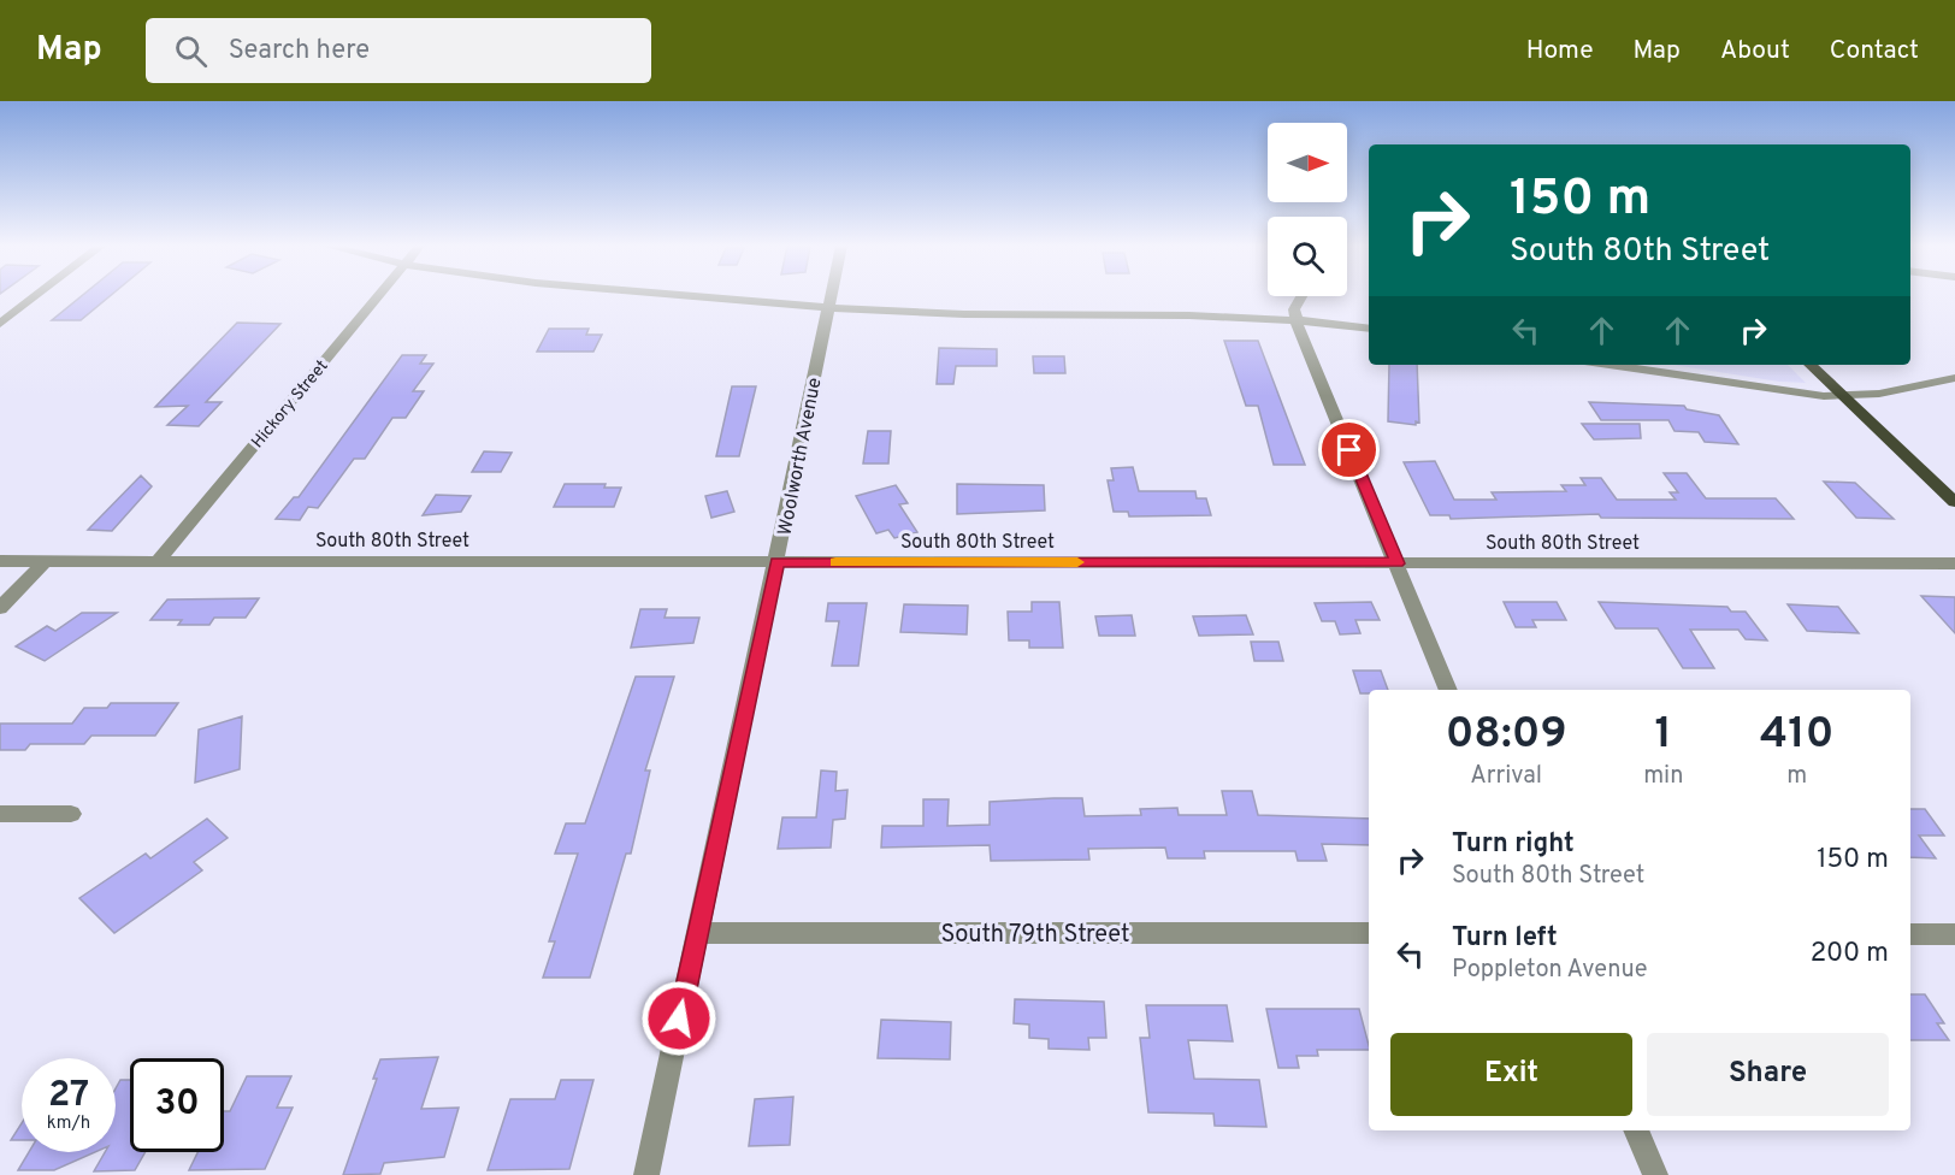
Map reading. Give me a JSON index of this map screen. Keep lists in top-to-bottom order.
{
  "streets": {
    "street": [
      "Hickory Street",
      "Woolworth Avenue",
      "South 80th Street",
      "South 79th Street"
    ]
  },
  "crossings": [
    ["Hickory Street", "South 80th Street"],
    ["Woolworth Avenue", "South 80th Street"],
    ["Woolworth Avenue", "South 79th Street"]
  ],
  "north": "right",
  "page": {
    "header": "Map",
    "search": "Search here",
    "nav": [
      "Home",
      "Map",
      "About",
      "Contact"
    ],
    "turn": ["150 m", "South 80th Street"],
    "eta": [
      "08:09",
      "Arrival",
      "1",
      "min",
      "410",
      "m"
    ],
    "list": [
      {
        "name": "Turn right",
        "note": "South 80th Street",
        "value": "150 m"
      },
      {
        "name": "Turn left",
        "note": "Poppleton Avenue",
        "value": "200 m"
      }
    ],
    "buttons": ["Exit", "Share"],
    "speed": "27 km/h",
    "limit": "30"
  }
}
